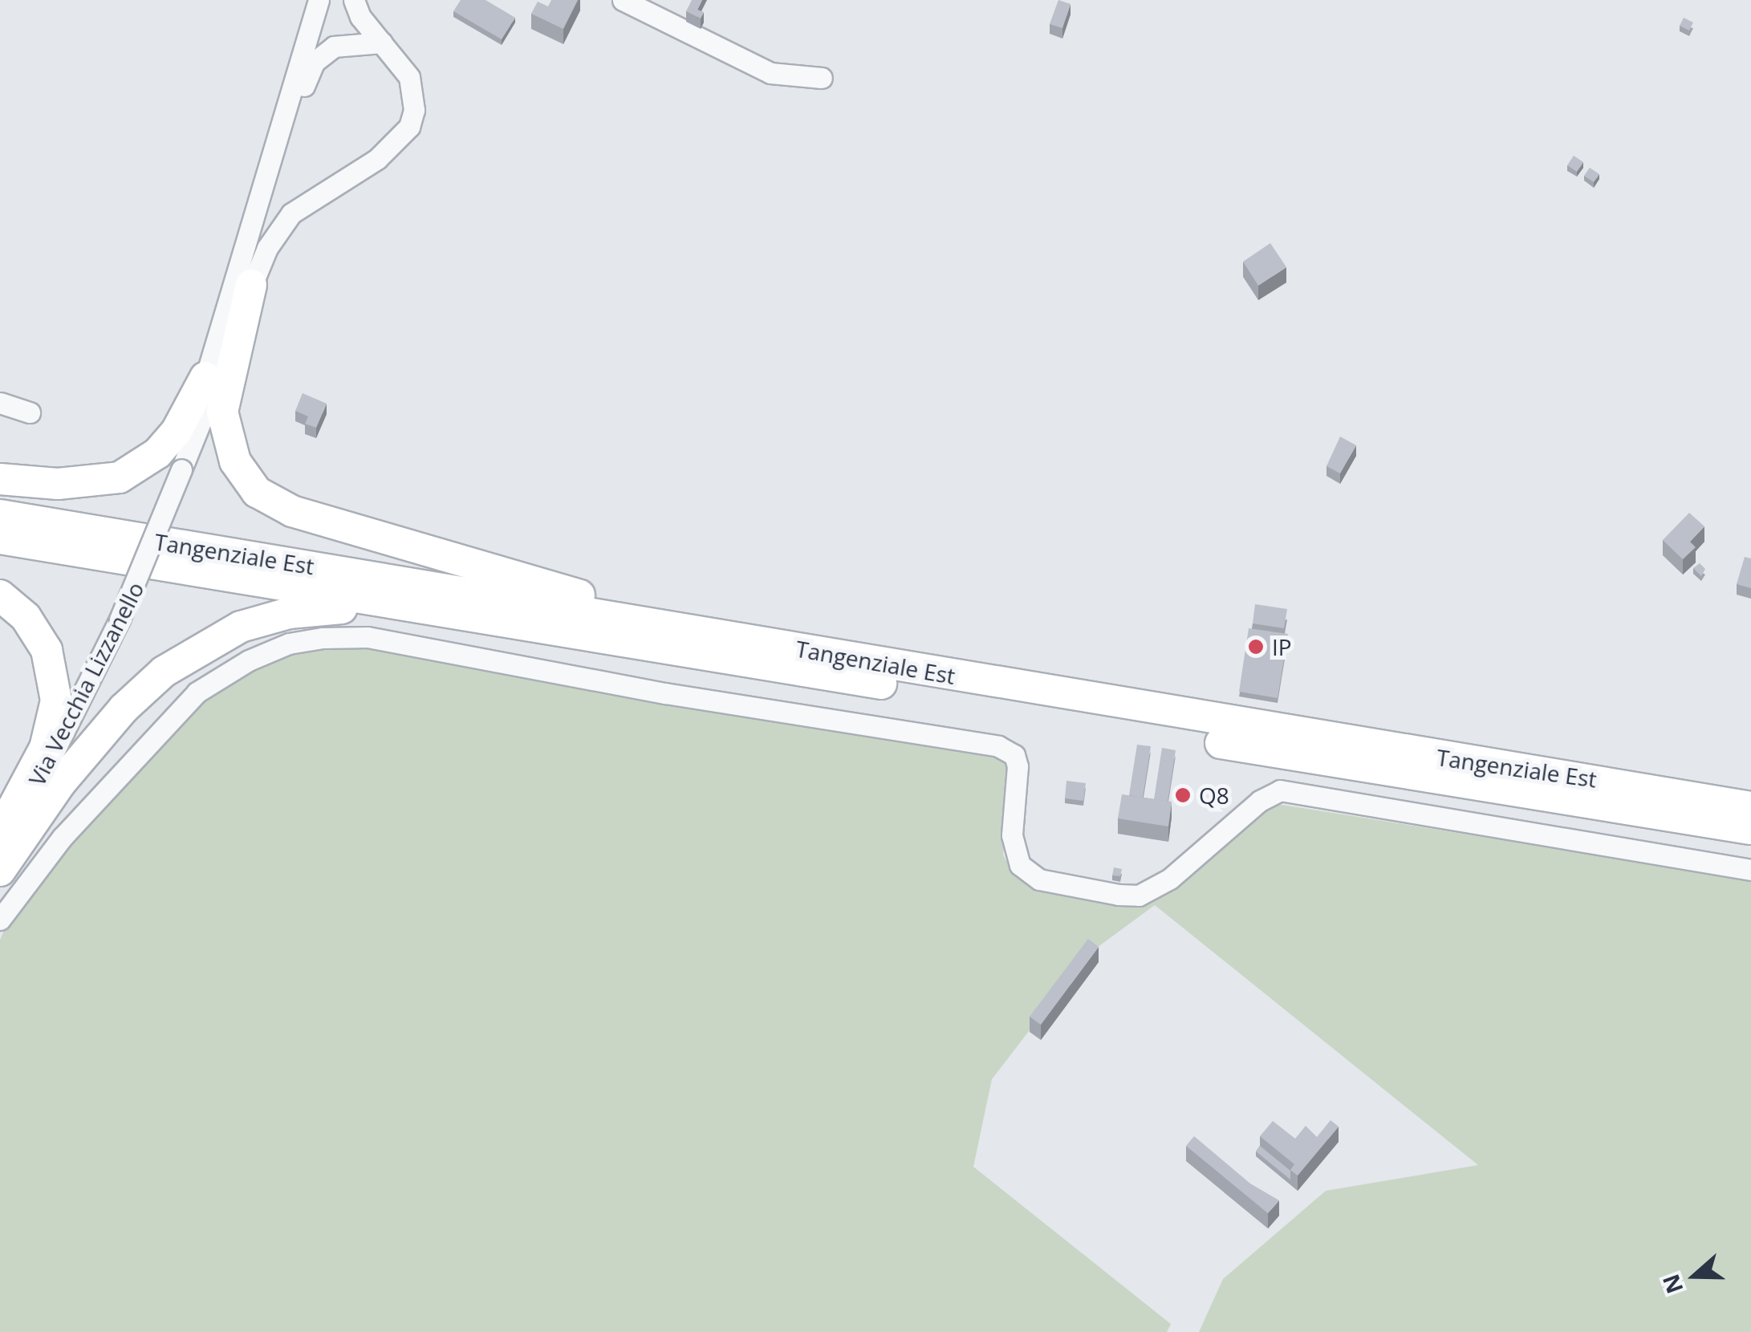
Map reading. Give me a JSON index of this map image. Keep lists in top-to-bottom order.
{
  "streets": {
    "highway": ["Tangenziale Est"],
    "street": ["Via Vecchia Lizzanello"]
  },
  "places": ["IP", "Q8"],
  "north": "left"
}
